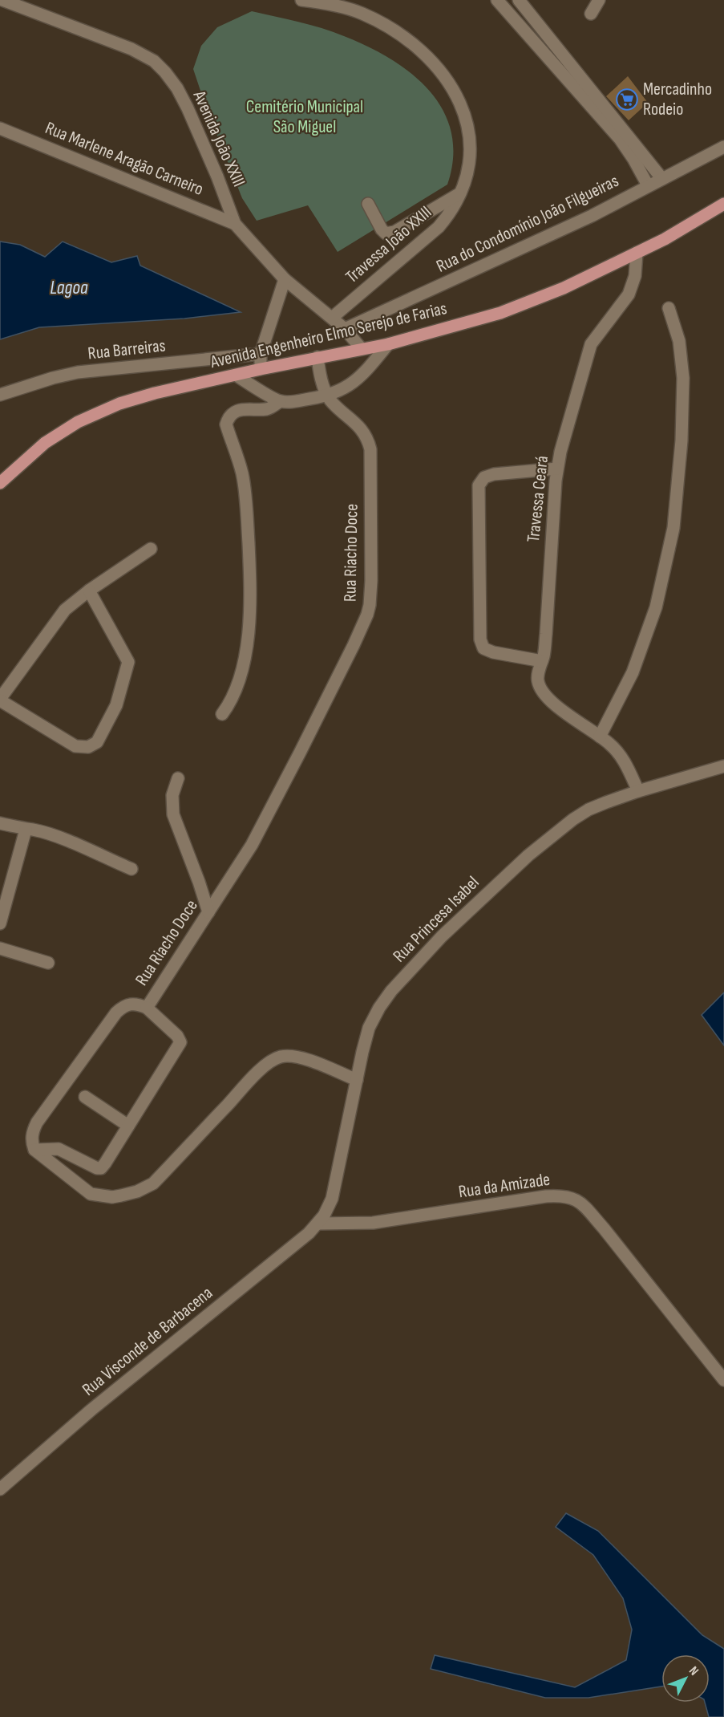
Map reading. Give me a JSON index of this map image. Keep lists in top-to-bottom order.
{
  "streets": {
    "main road": ["Avenida Engenheiro Elmo Serejo de Farias"],
    "street": [
      "Avenida João XXIII",
      "Rua Marlene Aragão Carneiro",
      "Rua do Condomínio João Filgueiras",
      "Travessa João XXIII",
      "Rua Barreiras",
      "Travessa Ceará",
      "Rua Riacho Doce",
      "Rua Princesa Isabel",
      "Rua da Amizade",
      "Rua Visconde de Barbacena"
    ]
  },
  "crossings": [
    ["Avenida João XXIII", "Rua Marlene Aragão Carneiro"],
    ["Avenida João XXIII", "Rua do Condomínio João Filgueiras"],
    ["Avenida João XXIII", "Travessa João XXIII"],
    ["Avenida João XXIII", "Avenida Engenheiro Elmo Serejo de Farias"],
    ["Avenida Engenheiro Elmo Serejo de Farias", "Travessa Ceará"],
    ["Avenida Engenheiro Elmo Serejo de Farias", "Rua Riacho Doce"],
    ["Travessa Ceará", "Rua Princesa Isabel"],
    ["Rua Princesa Isabel", "Rua da Amizade"],
    ["Rua Princesa Isabel", "Rua Visconde de Barbacena"],
    ["Rua da Amizade", "Rua Visconde de Barbacena"]
  ],
  "water": ["Lagoa"],
  "parks": ["Cemitério Municipal São Miguel"],
  "places": {
    "supermarket": ["Mercadinho Rodeio"]
  },
  "north": "top right"
}
